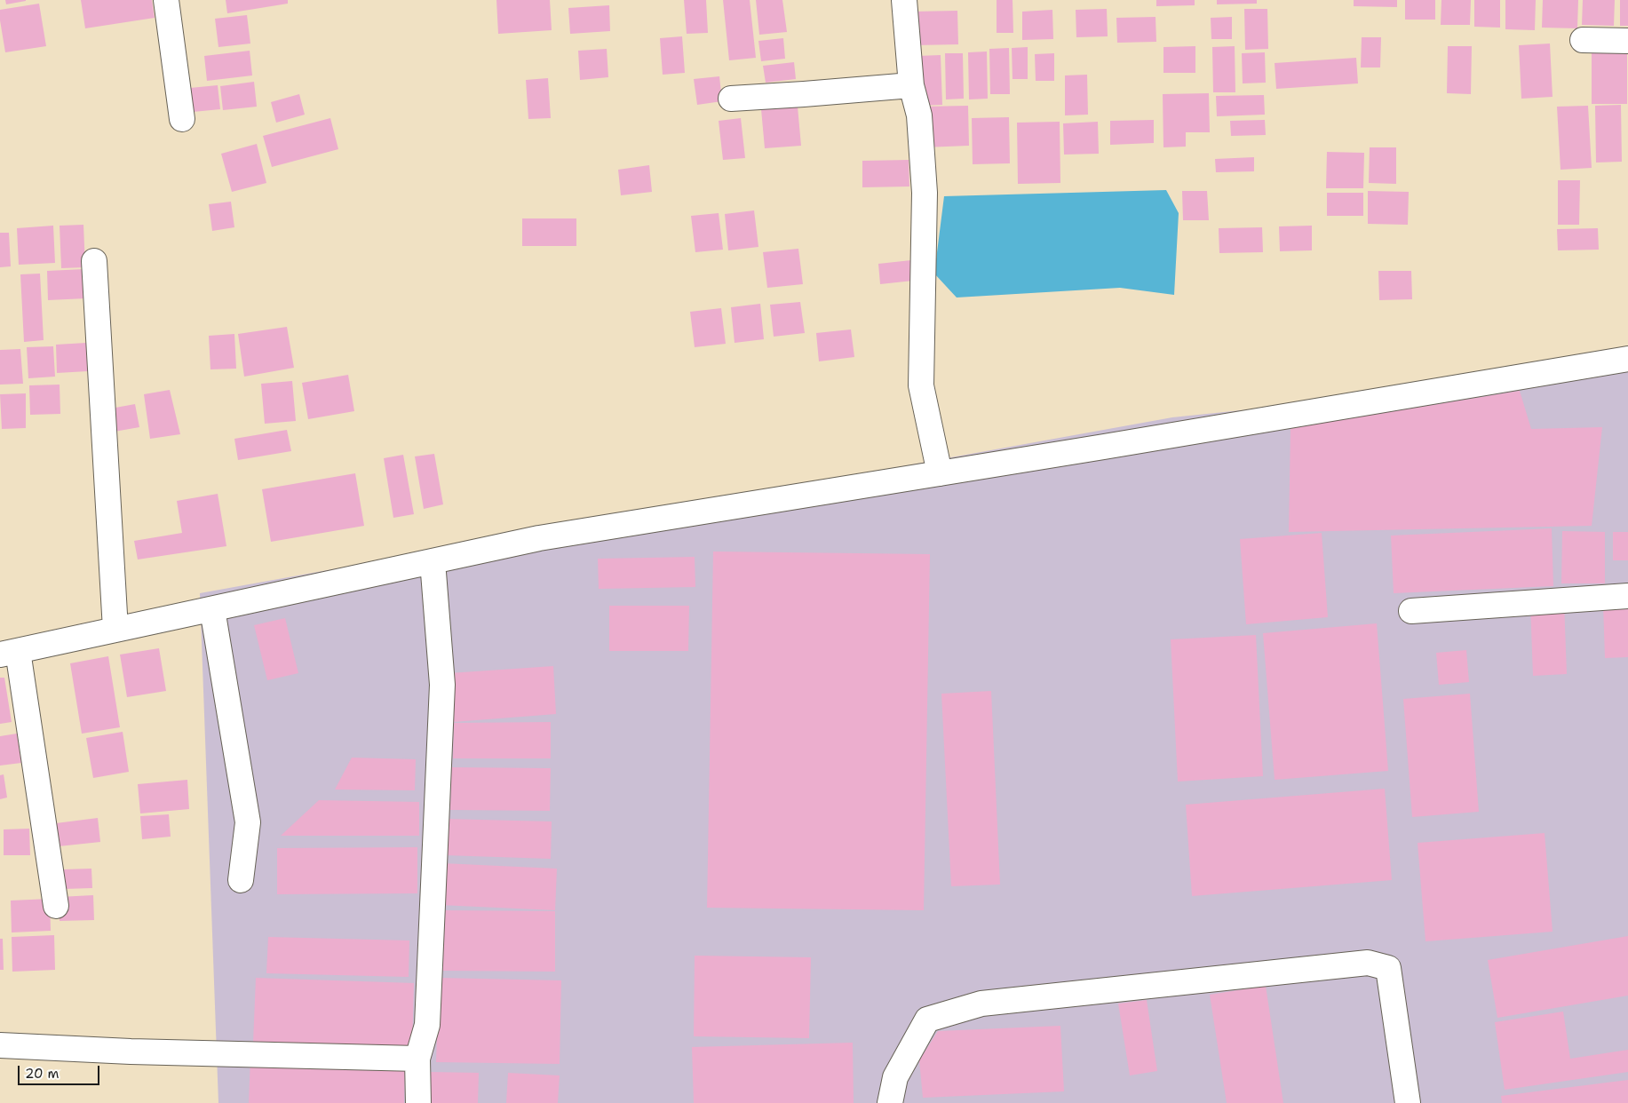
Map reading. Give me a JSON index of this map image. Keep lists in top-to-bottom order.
{
  "scale_bar": "20 m"
}
